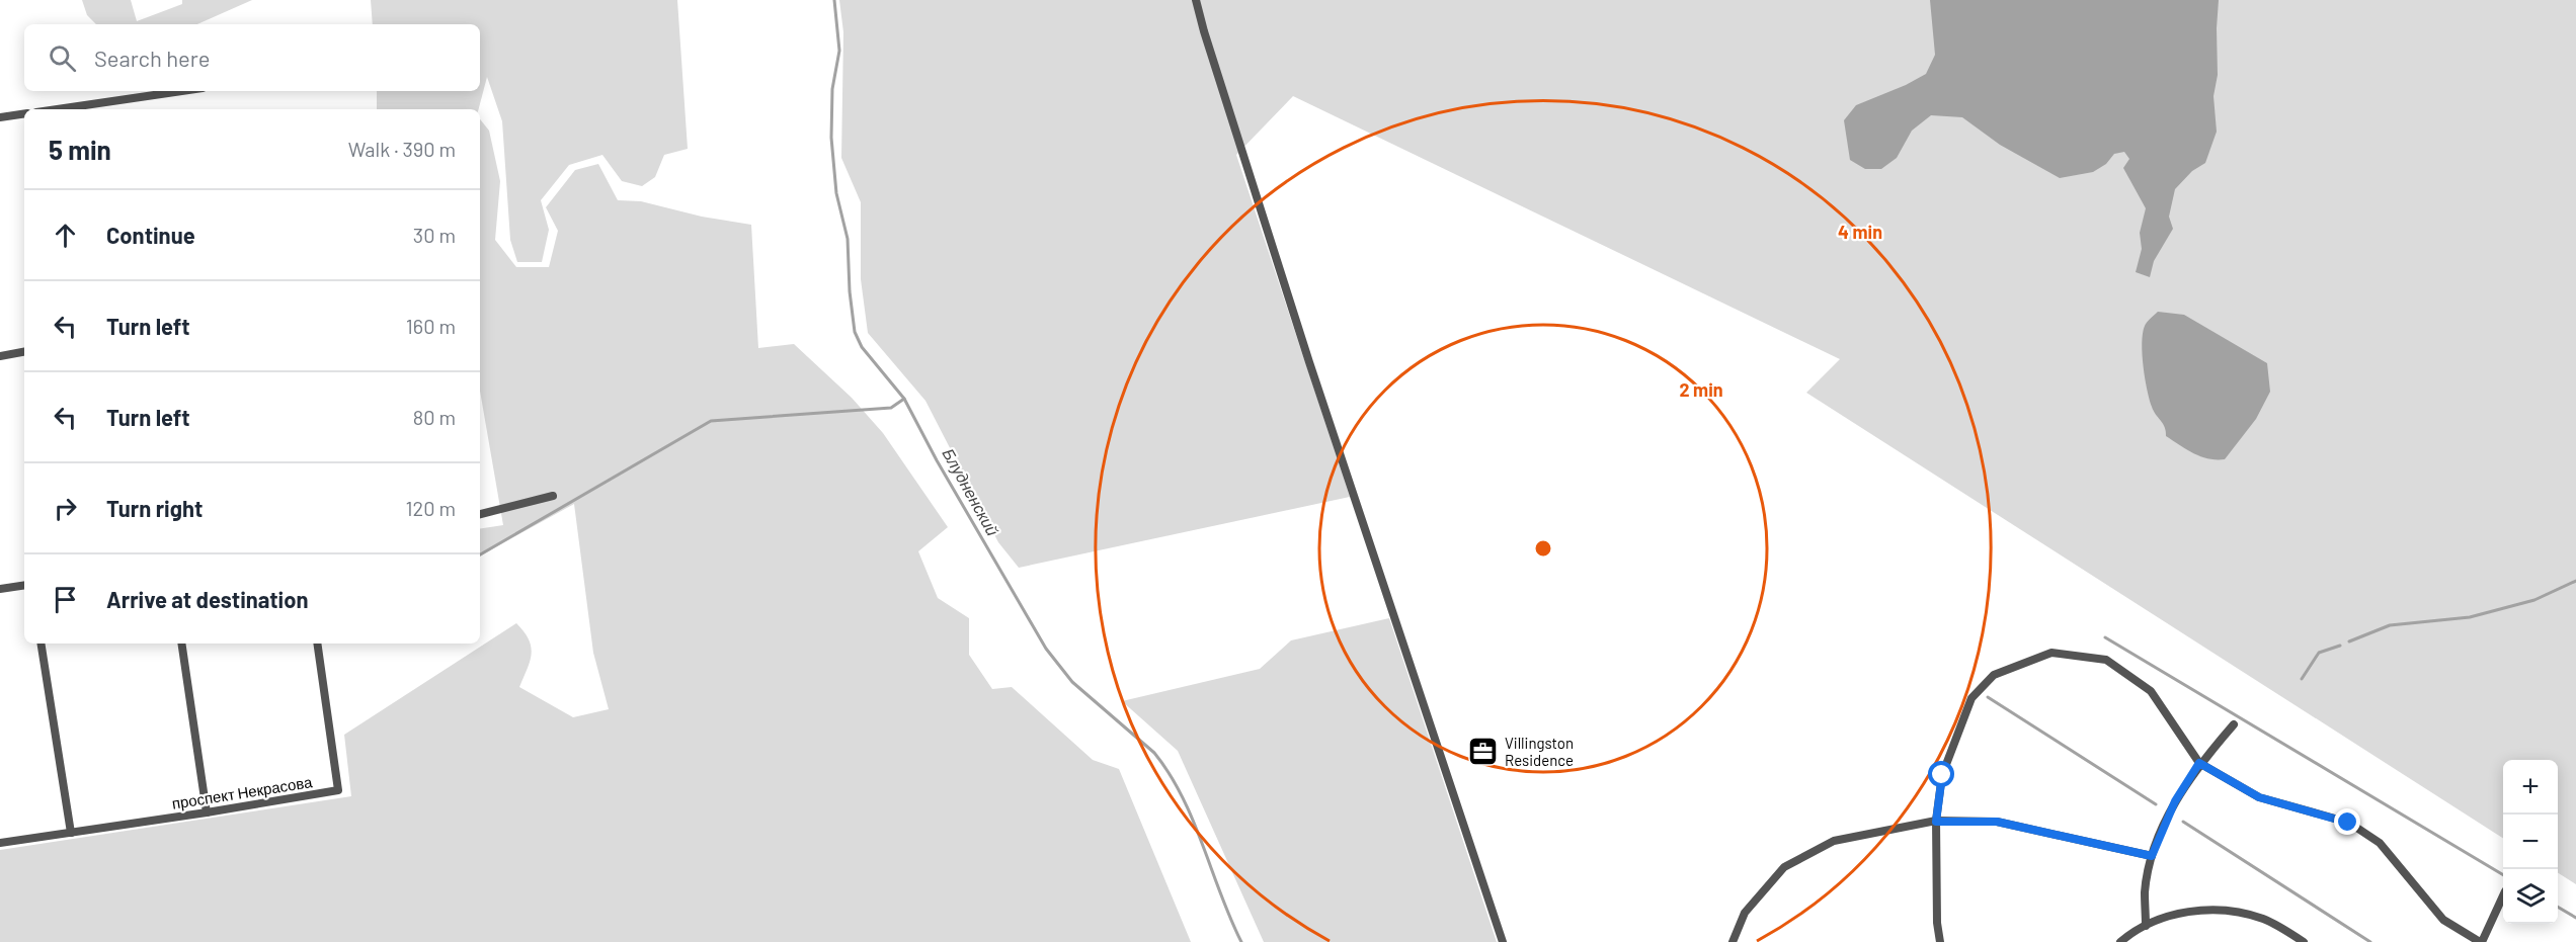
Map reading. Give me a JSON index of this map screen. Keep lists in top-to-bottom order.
{
  "streets": {
    "street": ["проспект Некрасова"]
  },
  "water": ["Блудненский"],
  "places": {
    "office": ["Villingston Residence"]
  },
  "page": {
    "search": "Search here",
    "heading": ["5 min", "Walk · 390 m"],
    "list": [
      ["Continue", "30 m"],
      ["Turn left", "160 m"],
      ["Turn left", "80 m"],
      ["Turn right", "120 m"],
      "Arrive at destination"
    ],
    "map_buttons": ["+", "−"]
  },
  "rings": ["4 min", "2 min"]
}
